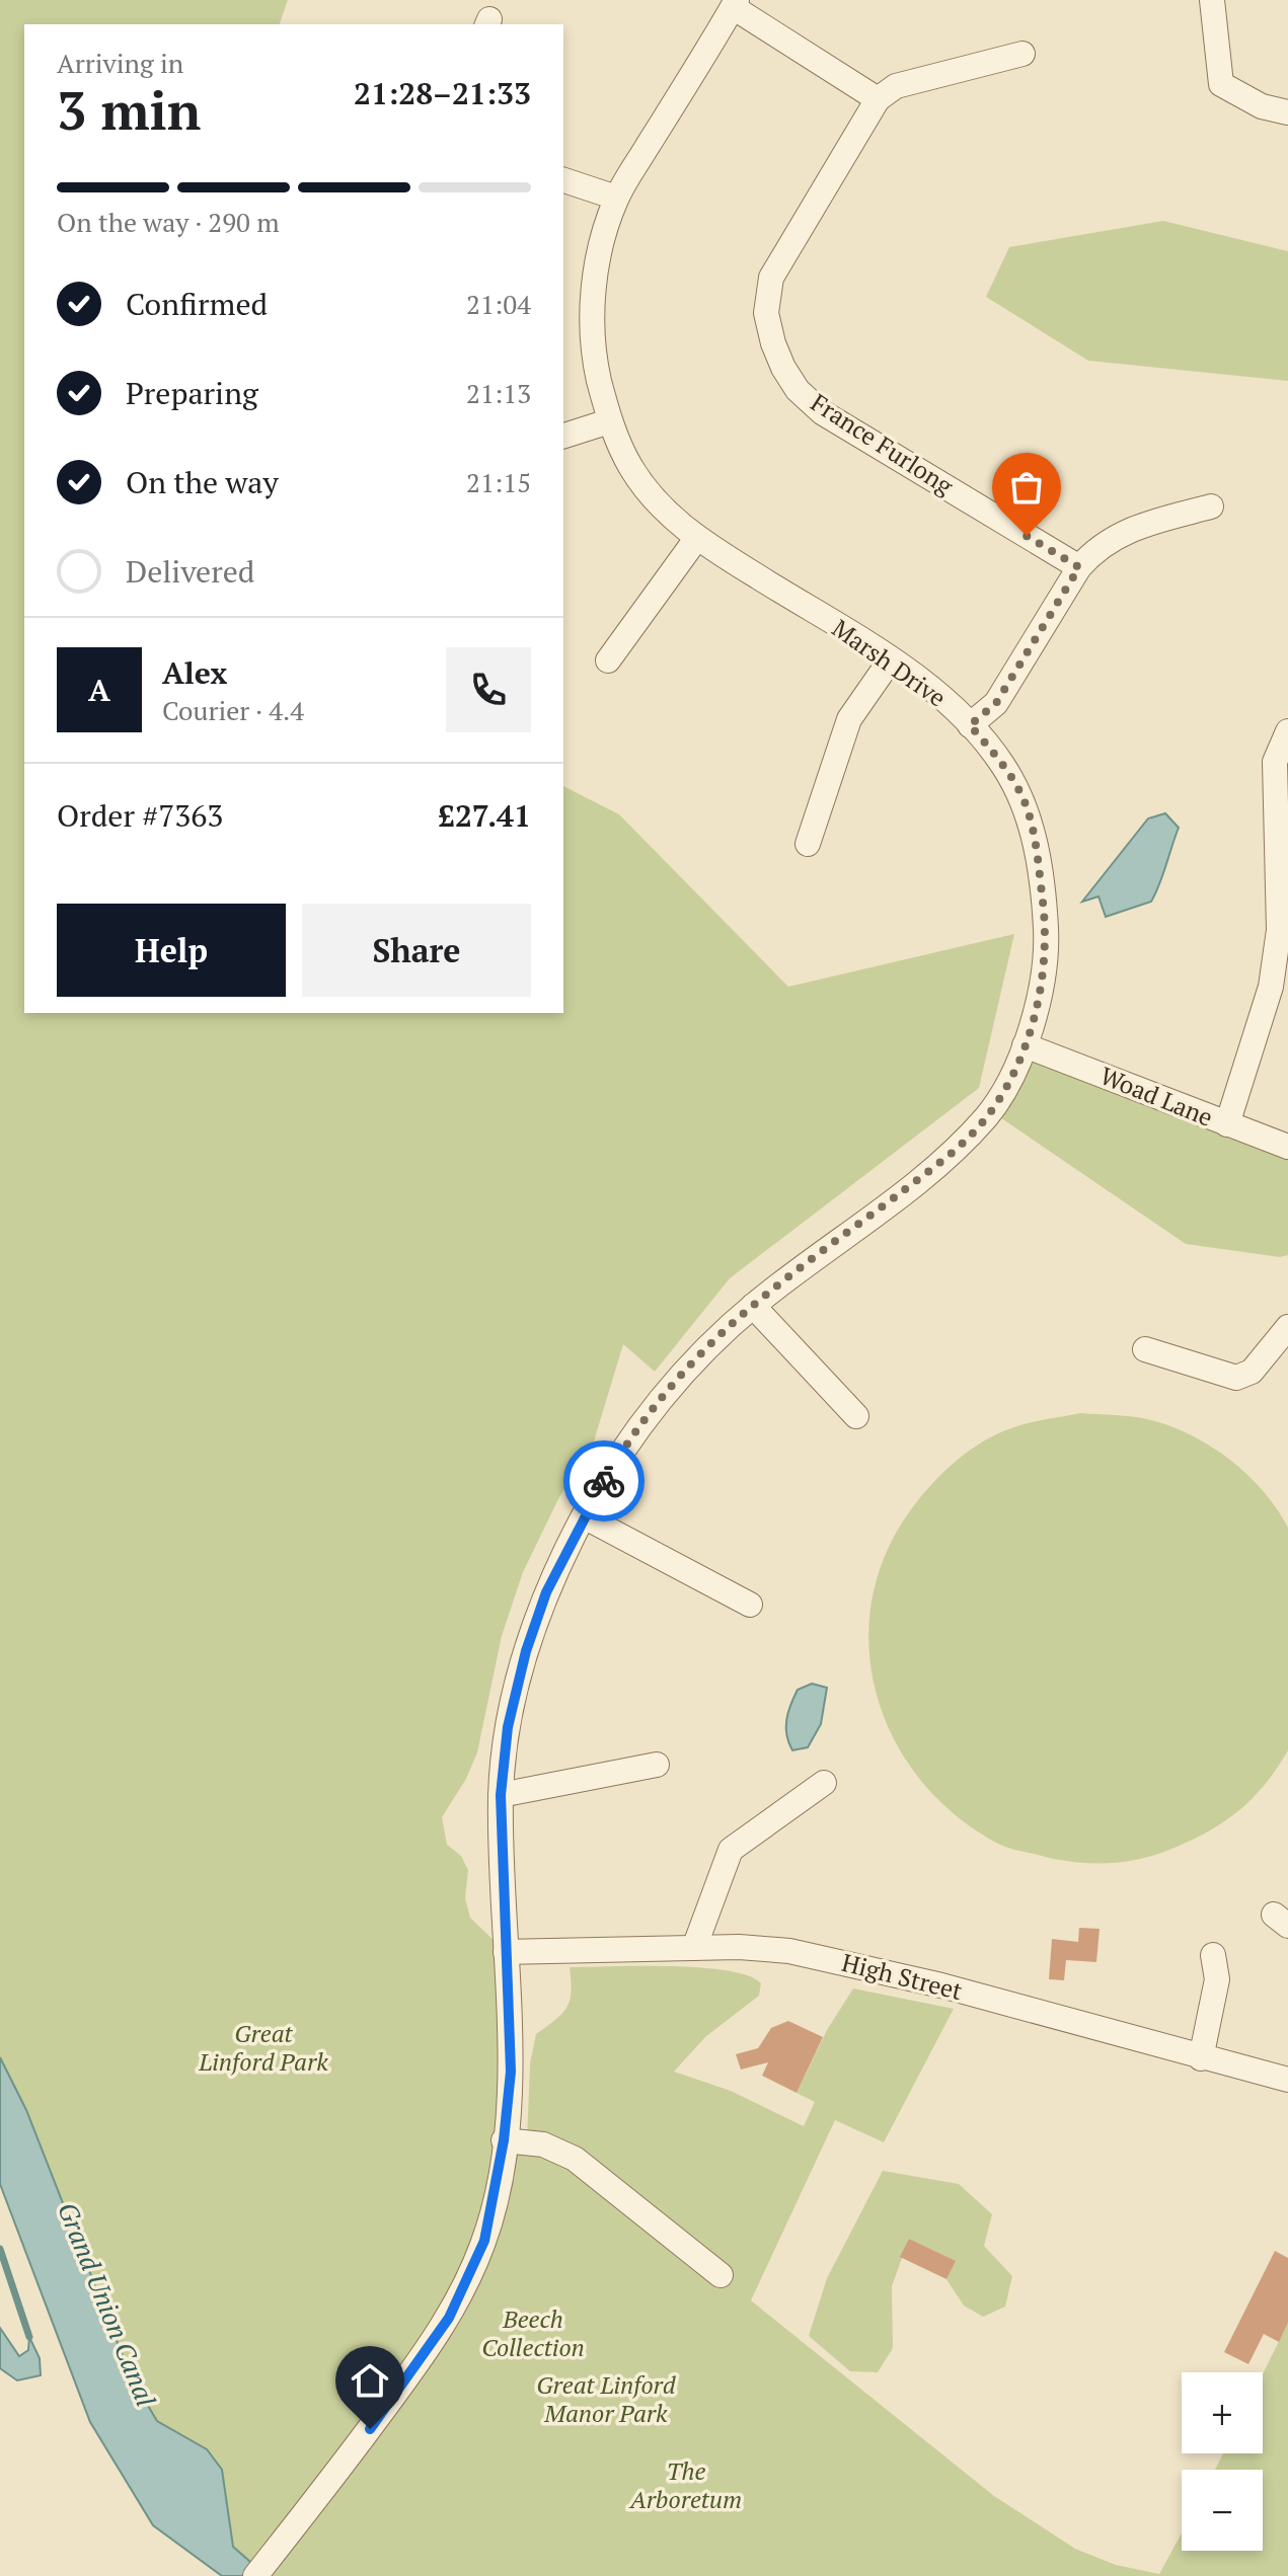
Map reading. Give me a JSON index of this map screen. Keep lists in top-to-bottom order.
{
  "streets": {
    "street": [
      "France Furlong",
      "Marsh Drive",
      "Woad Lane",
      "High Street"
    ]
  },
  "crossings": [
    ["Marsh Drive", "Woad Lane"],
    ["Marsh Drive", "High Street"]
  ],
  "water": ["Grand Union Canal"],
  "parks": [
    "Great Linford Park",
    "Beech Collection",
    "Great Linford Manor Park",
    "The Arboretum"
  ],
  "page": {
    "heading": ["3 min", "Arriving in", "21:28–21:33"],
    "panel": [
      "Alex",
      "Courier · 4.4",
      "Order #7363",
      "£27.41"
    ],
    "bar": "On the way · 290 m",
    "list": [
      ["Confirmed", "21:04"],
      ["Preparing", "21:13"],
      ["On the way", "21:15"],
      "Delivered"
    ],
    "round": "A",
    "buttons": ["Help", "Share"],
    "map_buttons": ["+", "−"]
  }
}
